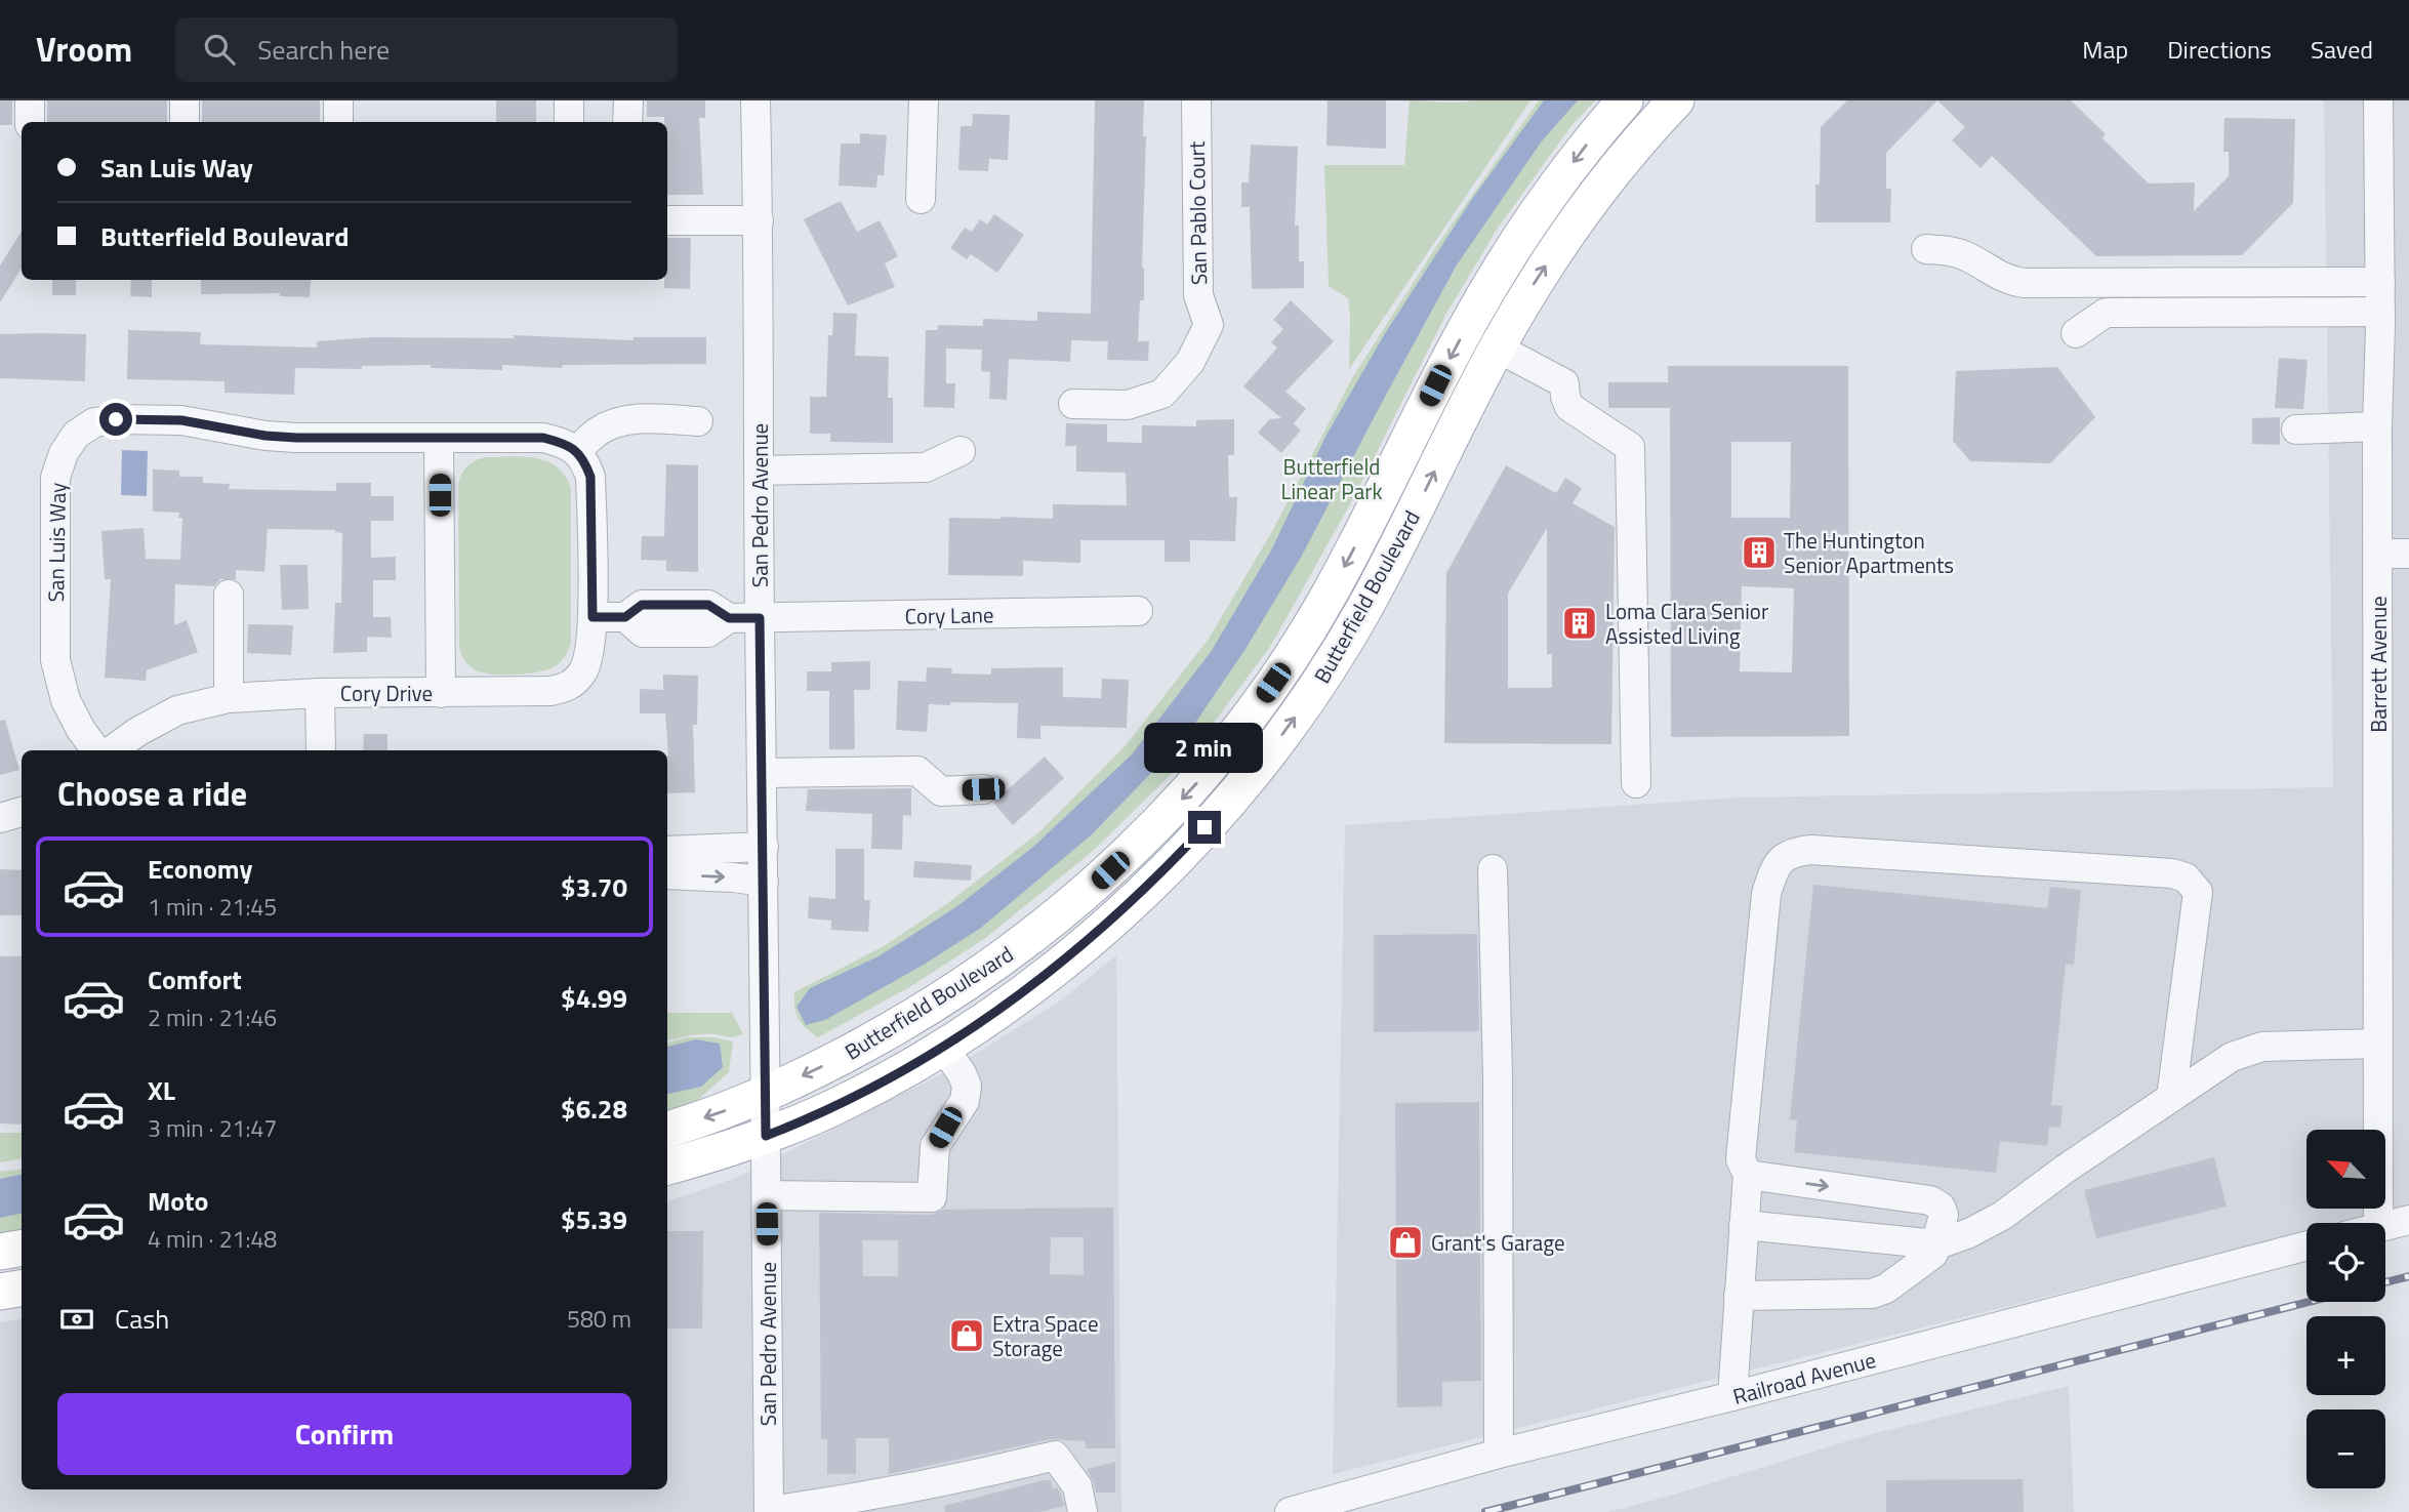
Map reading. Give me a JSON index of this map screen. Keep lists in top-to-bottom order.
{
  "streets": {
    "main road": ["Butterfield Boulevard"],
    "street": [
      "San Pablo Court",
      "San Pedro Avenue",
      "San Luis Way",
      "Cory Lane",
      "Barrett Avenue",
      "Cory Drive",
      "Railroad Avenue"
    ]
  },
  "crossings": [
    ["San Pedro Avenue", "Butterfield Boulevard"],
    ["San Pedro Avenue", "Cory Lane"]
  ],
  "parks": ["Butterfield Linear Park"],
  "places": {
    "building": ["The Huntington Senior Apartments", "Loma Clara Senior Assisted Living"],
    "shop": ["Grant's Garage", "Extra Space Storage"]
  },
  "north": "top left",
  "page": {
    "header": "Vroom",
    "search": "Search here",
    "nav": ["Map", "Directions", "Saved"],
    "banner": ["San Luis Way", "Butterfield Boulevard"],
    "bubble": "2 min",
    "heading": "Choose a ride",
    "list": [
      {
        "name": "Economy",
        "note": "1 min · 21:45",
        "value": "$3.70"
      },
      {
        "name": "Comfort",
        "note": "2 min · 21:46",
        "value": "$4.99"
      },
      {
        "name": "XL",
        "note": "3 min · 21:47",
        "value": "$6.28"
      },
      {
        "name": "Moto",
        "note": "4 min · 21:48",
        "value": "$5.39"
      }
    ],
    "map_buttons": ["+", "−"],
    "pay": ["Cash", "580 m"],
    "buttons": "Confirm"
  }
}
